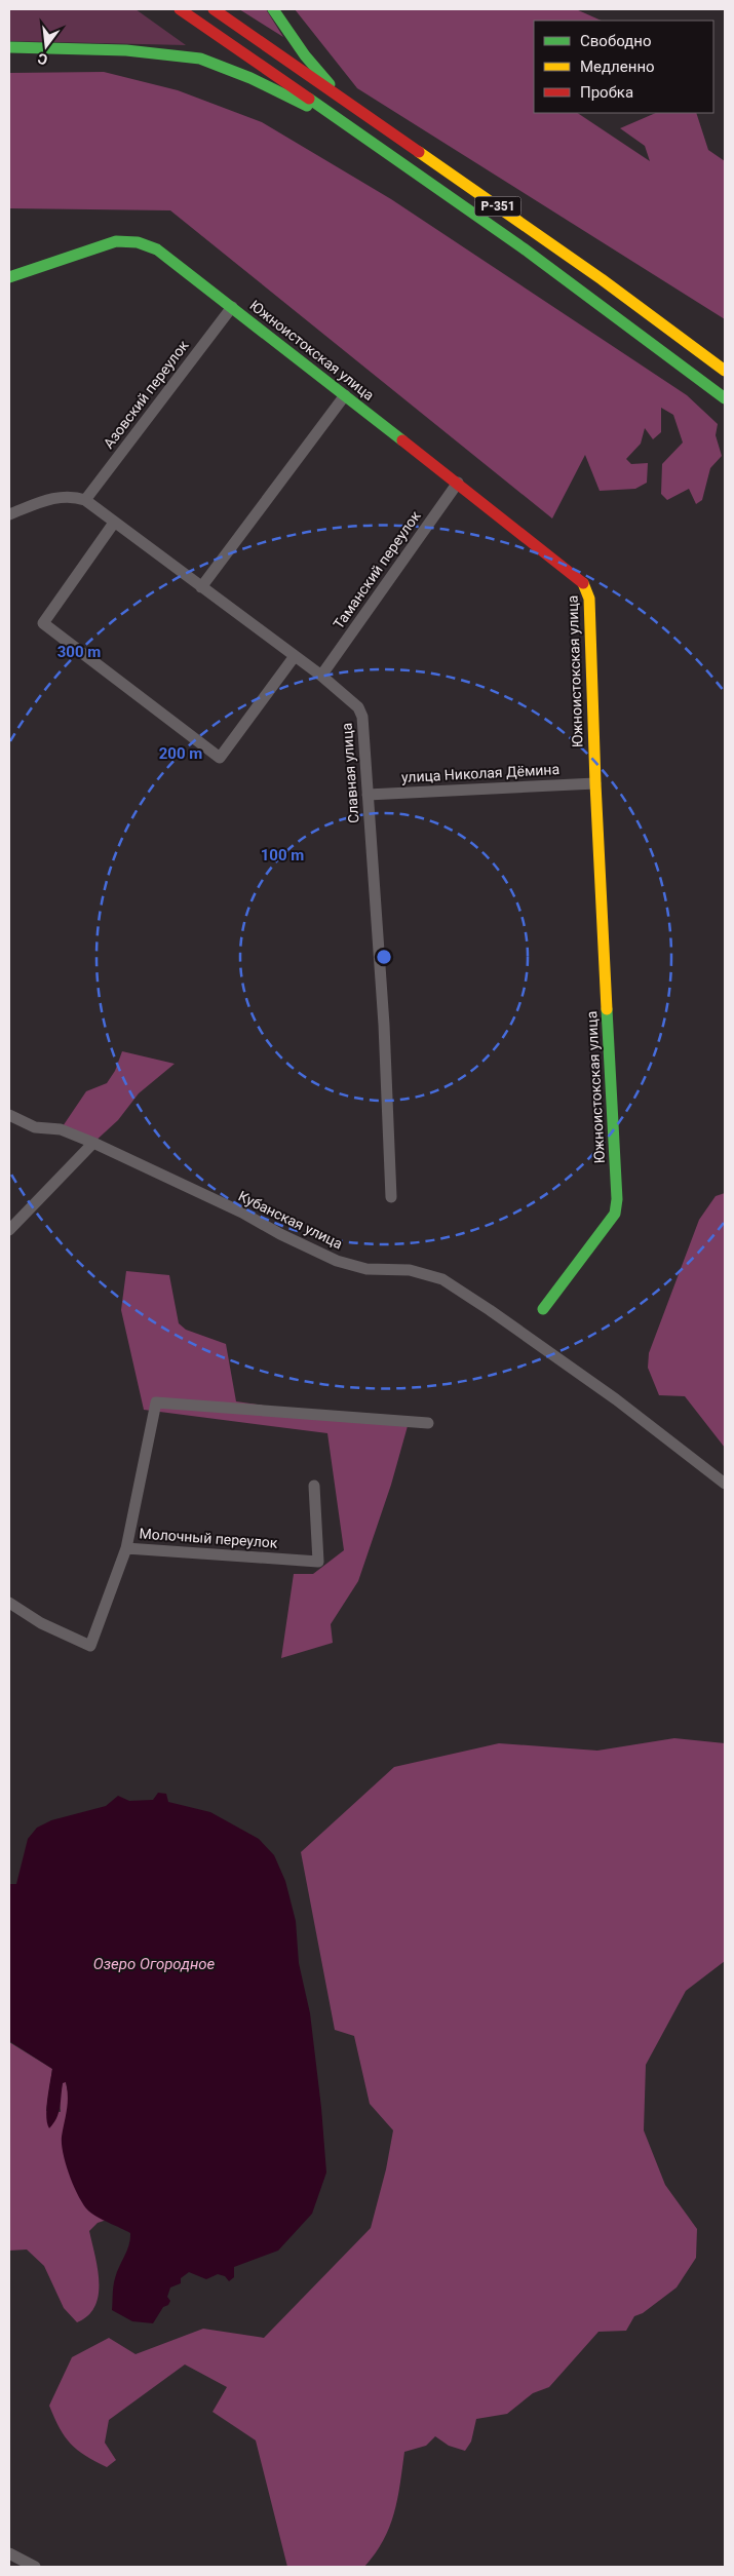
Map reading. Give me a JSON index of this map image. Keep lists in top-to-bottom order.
{
  "streets": {
    "main road": ["Р-351", "Южноистокская улица"],
    "street": [
      "Азовский переулок",
      "Таманский переулок",
      "Славная улица",
      "улица Николая Дёмина",
      "Кубанская улица",
      "Молочный переулок"
    ]
  },
  "crossings": [
    ["Южноистокская улица", "Азовский переулок"],
    ["Южноистокская улица", "Таманский переулок"],
    ["Южноистокская улица", "улица Николая Дёмина"],
    ["Азовский переулок", "Славная улица"],
    ["Таманский переулок", "Славная улица"],
    ["Славная улица", "улица Николая Дёмина"]
  ],
  "water": ["Озеро Огородное"],
  "legend": ["Свободно", "Медленно", "Пробка"],
  "north": "bottom",
  "rings": ["300 m", "200 m", "100 m"]
}
